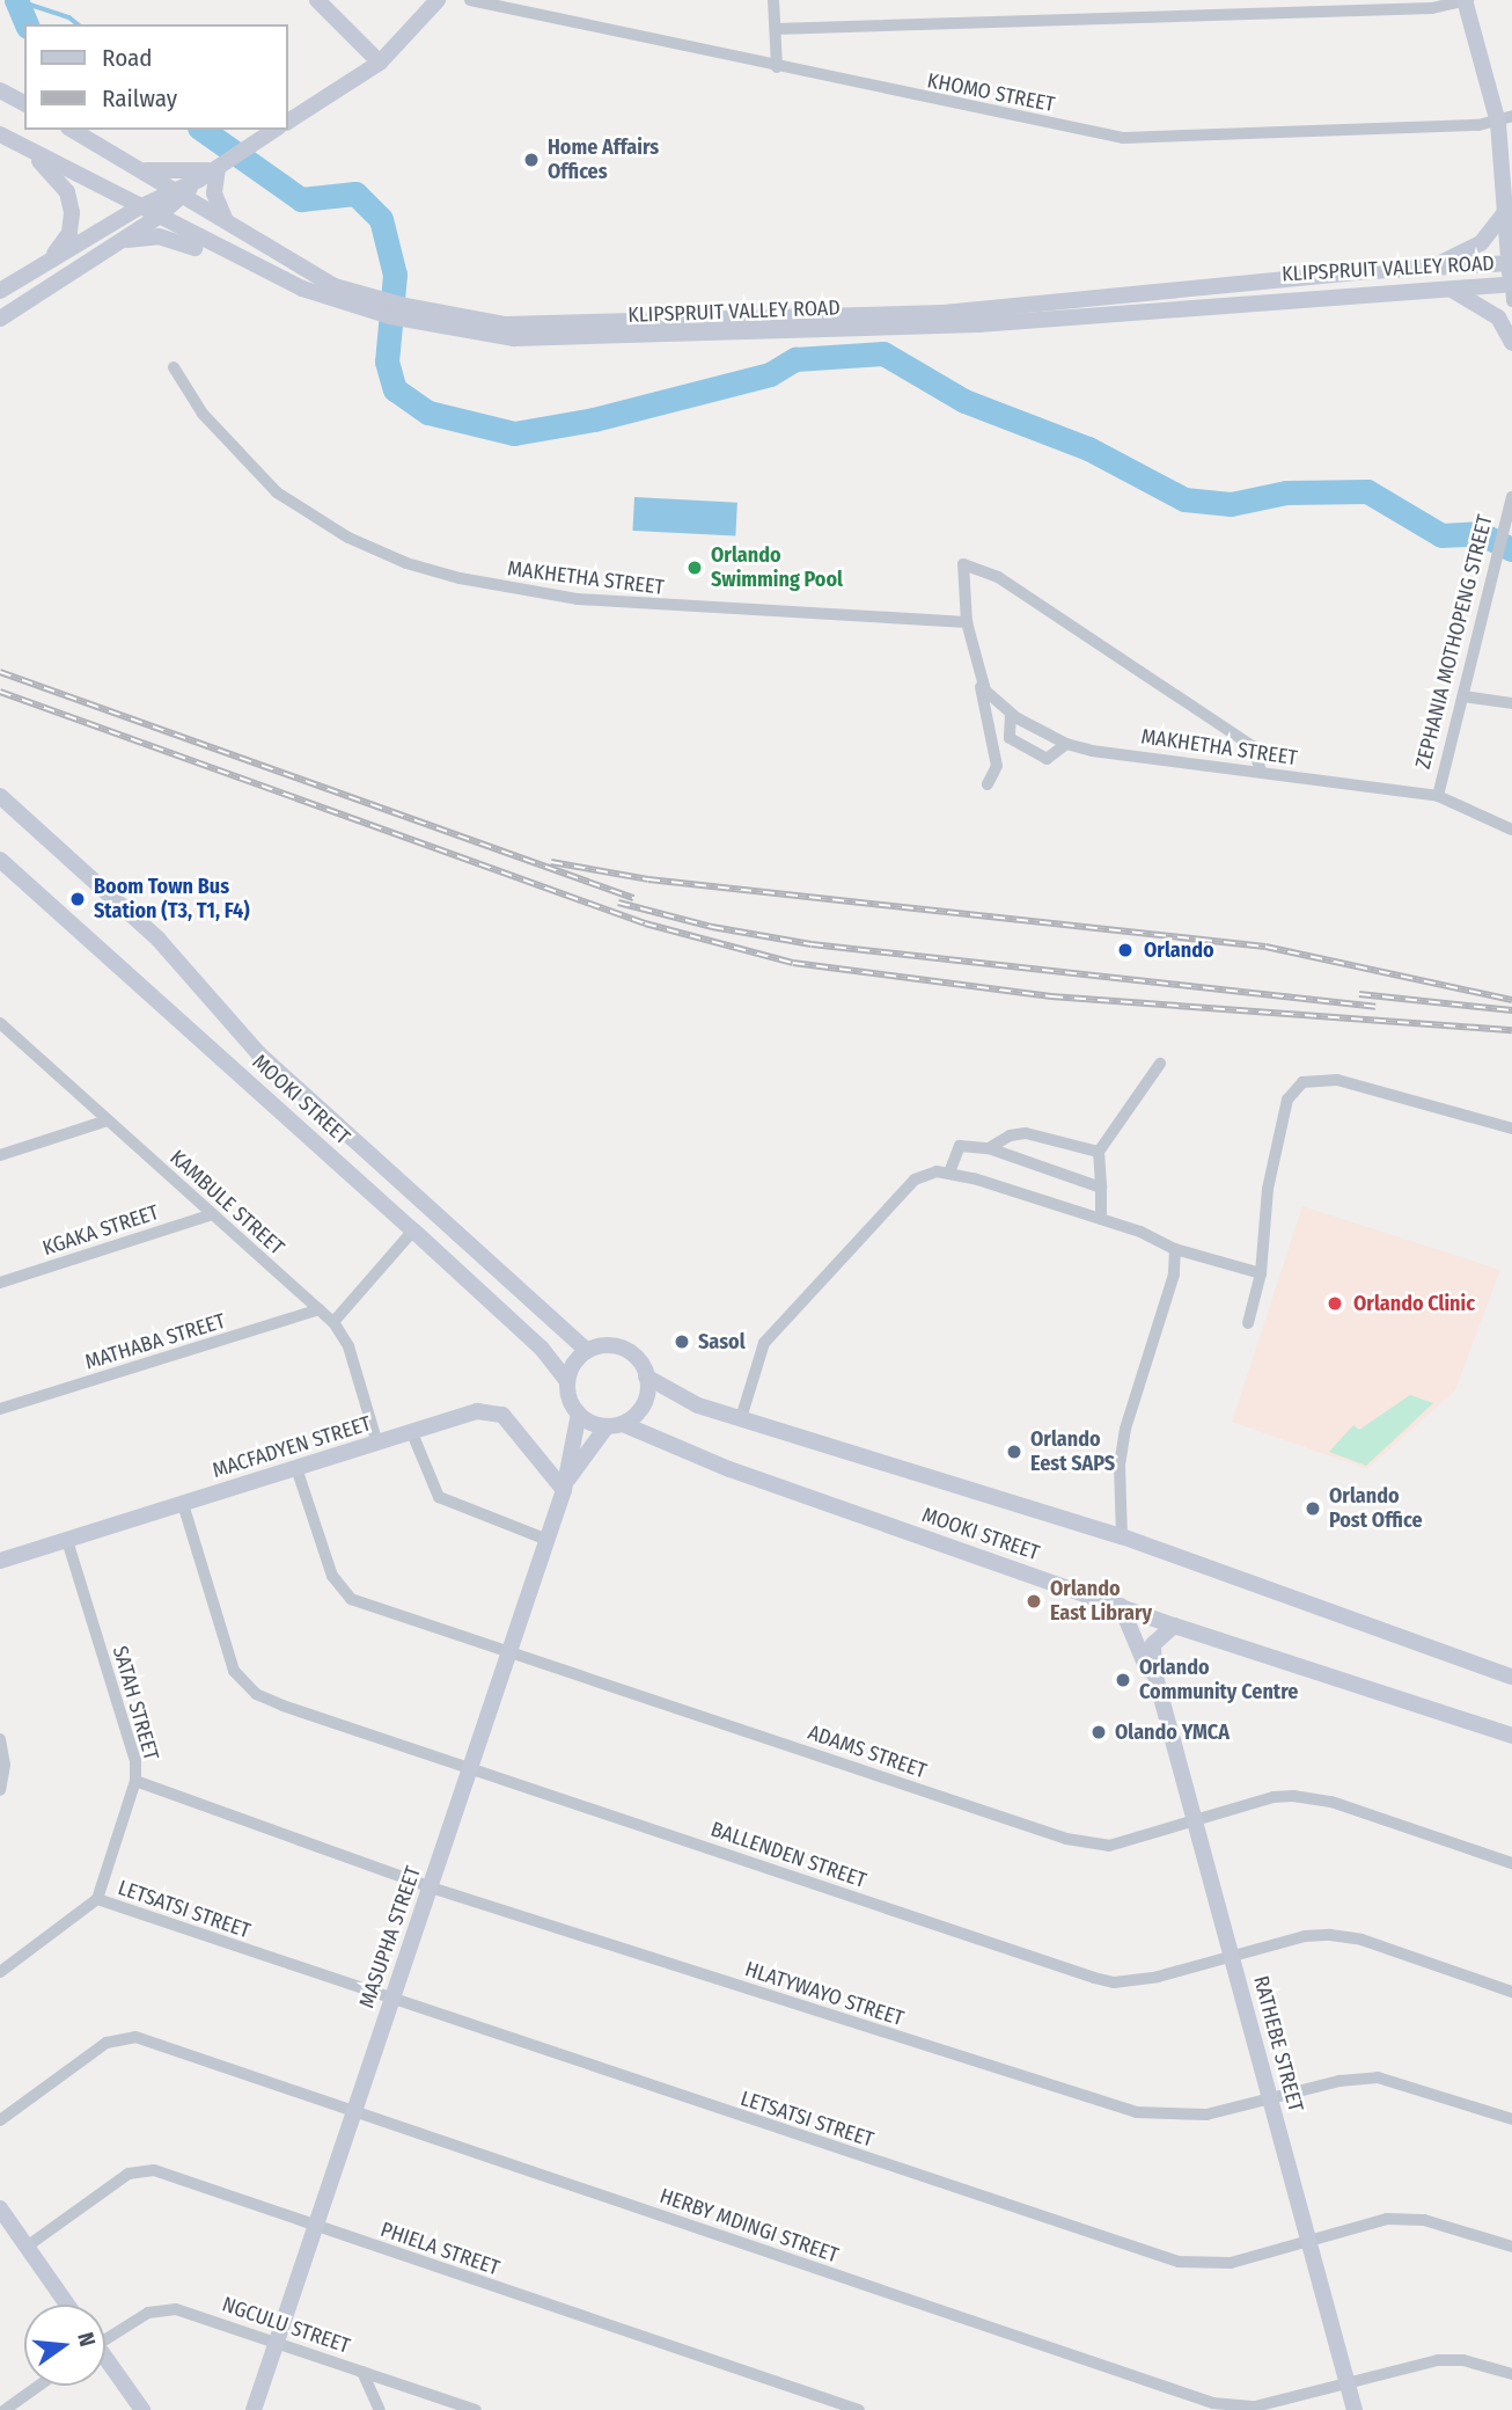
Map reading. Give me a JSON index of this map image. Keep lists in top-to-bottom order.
{
  "streets": {
    "main road": [
      "KLIPSPRUIT VALLEY ROAD",
      "MOOKI STREET",
      "MACFADYEN STREET",
      "MASUPHA STREET",
      "RATHEBE STREET"
    ],
    "street": [
      "KHOMO STREET",
      "MAKHETHA STREET",
      "ZEPHANIA MOTHOPENG STREET",
      "KAMBULE STREET",
      "KGAKA STREET",
      "MATHABA STREET",
      "SATAH STREET",
      "ADAMS STREET",
      "BALLENDEN STREET",
      "LETSATSI STREET",
      "HLATYWAYO STREET",
      "HERBY MDINGI STREET",
      "PHIELA STREET",
      "NGCULU STREET"
    ]
  },
  "crossings": [
    ["MAKHETHA STREET", "ZEPHANIA MOTHOPENG STREET"],
    ["MOOKI STREET", "MASUPHA STREET"],
    ["MOOKI STREET", "RATHEBE STREET"],
    ["KAMBULE STREET", "KGAKA STREET"],
    ["KAMBULE STREET", "MATHABA STREET"],
    ["KAMBULE STREET", "MACFADYEN STREET"],
    ["MACFADYEN STREET", "SATAH STREET"],
    ["MACFADYEN STREET", "ADAMS STREET"],
    ["MACFADYEN STREET", "BALLENDEN STREET"],
    ["MACFADYEN STREET", "MASUPHA STREET"],
    ["SATAH STREET", "LETSATSI STREET"],
    ["SATAH STREET", "HLATYWAYO STREET"],
    ["ADAMS STREET", "MASUPHA STREET"],
    ["ADAMS STREET", "RATHEBE STREET"],
    ["BALLENDEN STREET", "MASUPHA STREET"],
    ["BALLENDEN STREET", "RATHEBE STREET"],
    ["LETSATSI STREET", "MASUPHA STREET"],
    ["LETSATSI STREET", "RATHEBE STREET"],
    ["MASUPHA STREET", "HLATYWAYO STREET"],
    ["MASUPHA STREET", "HERBY MDINGI STREET"],
    ["MASUPHA STREET", "PHIELA STREET"],
    ["MASUPHA STREET", "NGCULU STREET"],
    ["HLATYWAYO STREET", "RATHEBE STREET"],
    ["RATHEBE STREET", "HERBY MDINGI STREET"]
  ],
  "places": [
    "Home Affairs Offices",
    "Orlando Swimming Pool",
    "Boom Town Bus Station (T3, T1, F4)",
    "Orlando",
    "Orlando Clinic",
    "Sasol",
    "Orlando Eest SAPS",
    "Orlando Post Office",
    "Orlando East Library",
    "Orlando Community Centre",
    "Olando YMCA"
  ],
  "legend": ["Road", "Railway"],
  "north": "right"
}
